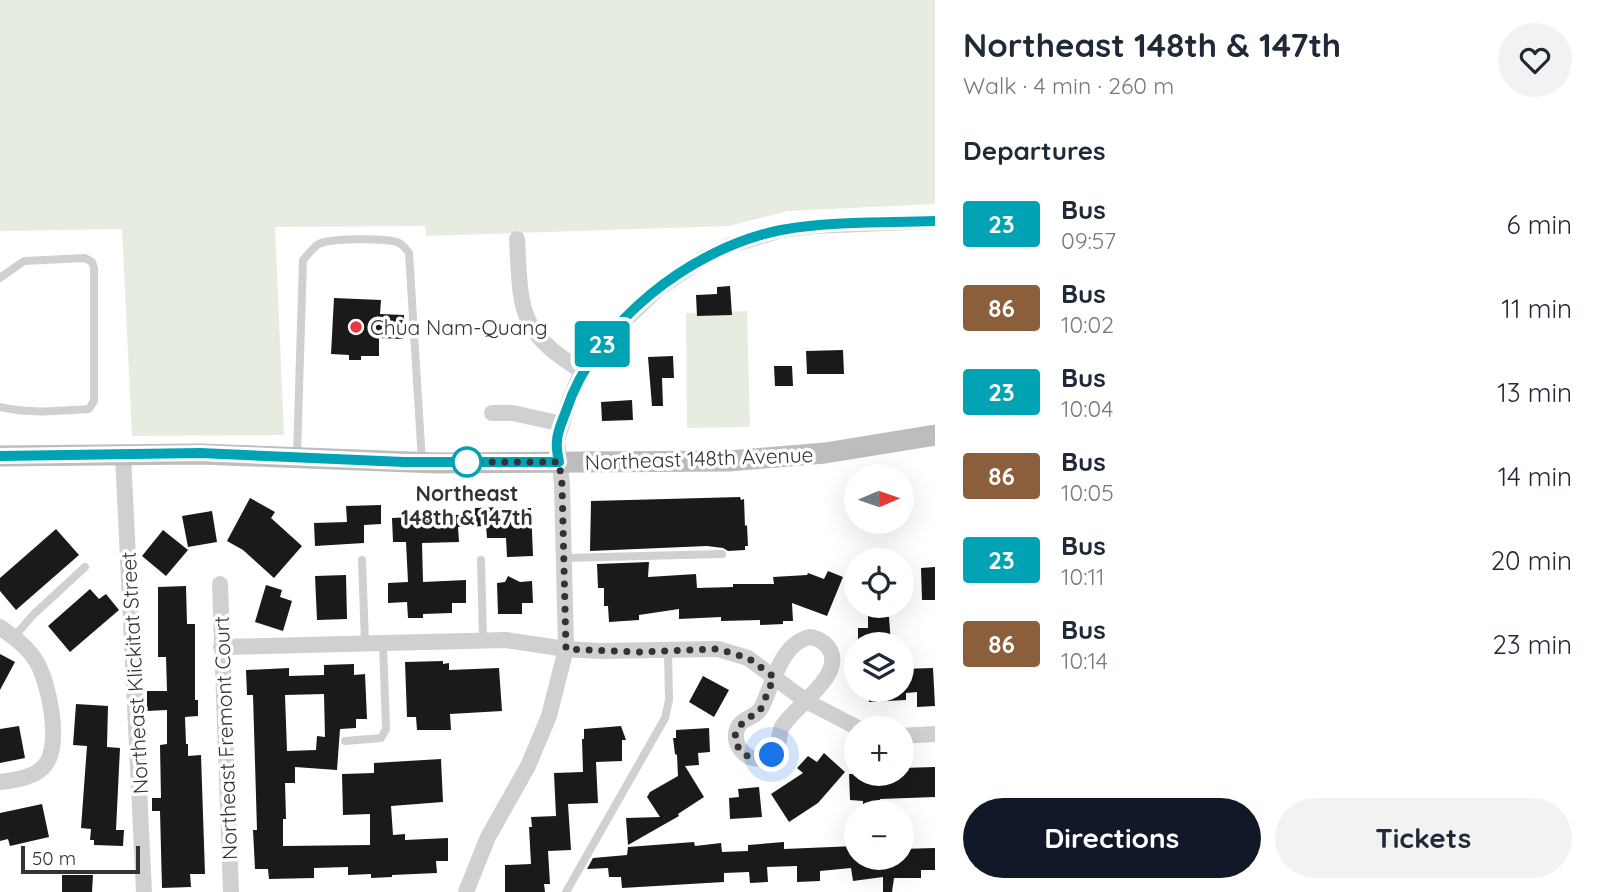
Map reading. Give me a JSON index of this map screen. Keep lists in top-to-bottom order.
{
  "streets": {
    "main road": ["Northeast 148th Avenue"],
    "street": ["Northeast Klickitat Street", "Northeast Fremont Court"]
  },
  "crossings": [
    ["Northeast 148th Avenue", "Northeast Klickitat Street"]
  ],
  "places": ["Chùa Nam-Quang", "Northeast 148th & 147th"],
  "lines": ["bus line 23"],
  "scale_bar": "50 m",
  "north": "right",
  "page": {
    "on_map": "23",
    "heading": [
      ["Northeast 148th & 147th", "Walk · 4 min · 260 m"],
      "Departures"
    ],
    "list": [
      {
        "mark": "23",
        "name": "Bus",
        "note": "09:57",
        "value": "6 min"
      },
      {
        "mark": "86",
        "name": "Bus",
        "note": "10:02",
        "value": "11 min"
      },
      {
        "mark": "23",
        "name": "Bus",
        "note": "10:04",
        "value": "13 min"
      },
      {
        "mark": "86",
        "name": "Bus",
        "note": "10:05",
        "value": "14 min"
      },
      {
        "mark": "23",
        "name": "Bus",
        "note": "10:11",
        "value": "20 min"
      },
      {
        "mark": "86",
        "name": "Bus",
        "note": "10:14",
        "value": "23 min"
      }
    ],
    "map_buttons": ["+", "−"],
    "buttons": ["Directions", "Tickets"],
    "scale": "50 m"
  }
}
